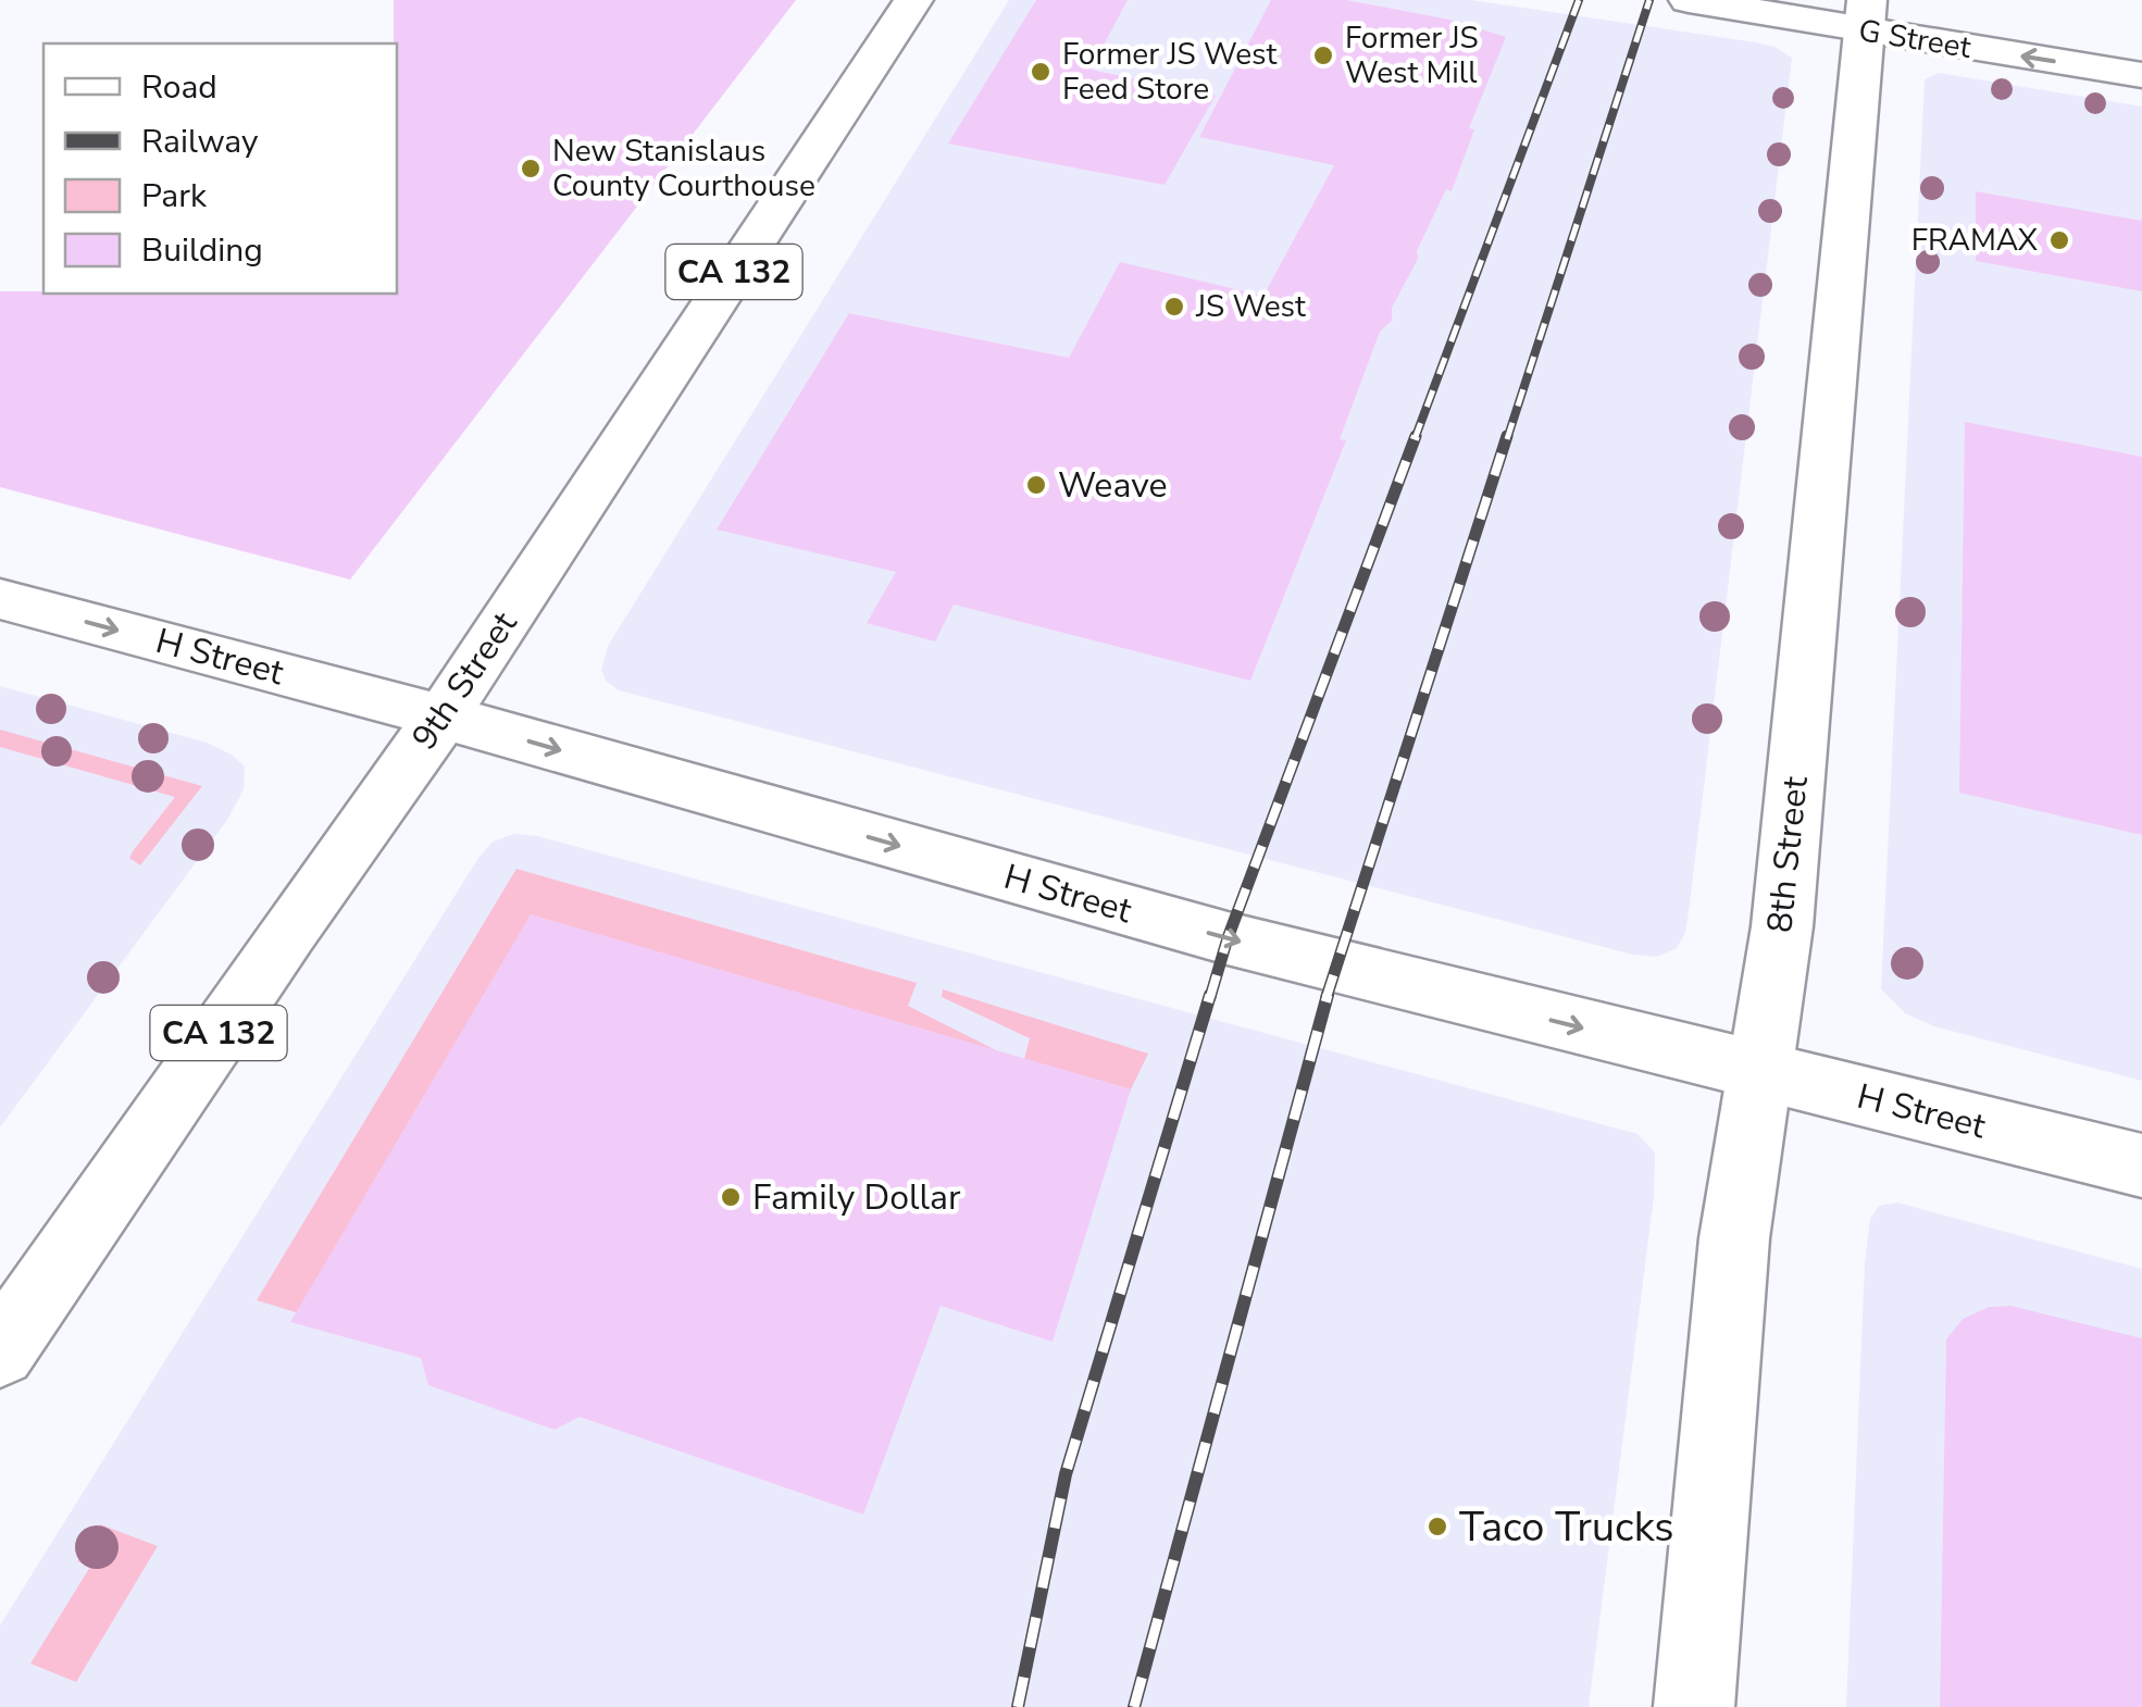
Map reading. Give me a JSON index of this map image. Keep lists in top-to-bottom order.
{
  "streets": {
    "main road": [
      "G Street",
      "CA 132",
      "H Street",
      "9th Street",
      "8th Street"
    ]
  },
  "crossings": [
    ["G Street", "8th Street"],
    ["H Street", "9th Street"],
    ["H Street", "8th Street"]
  ],
  "one_way": ["G Street", "H Street"],
  "places": [
    "Former JS West Mill",
    "Former JS West Feed Store",
    "New Stanislaus County Courthouse",
    "FRAMAX",
    "JS West",
    "Weave",
    "Family Dollar",
    "Taco Trucks"
  ],
  "legend": [
    "Road",
    "Railway",
    "Park",
    "Building"
  ]
}
